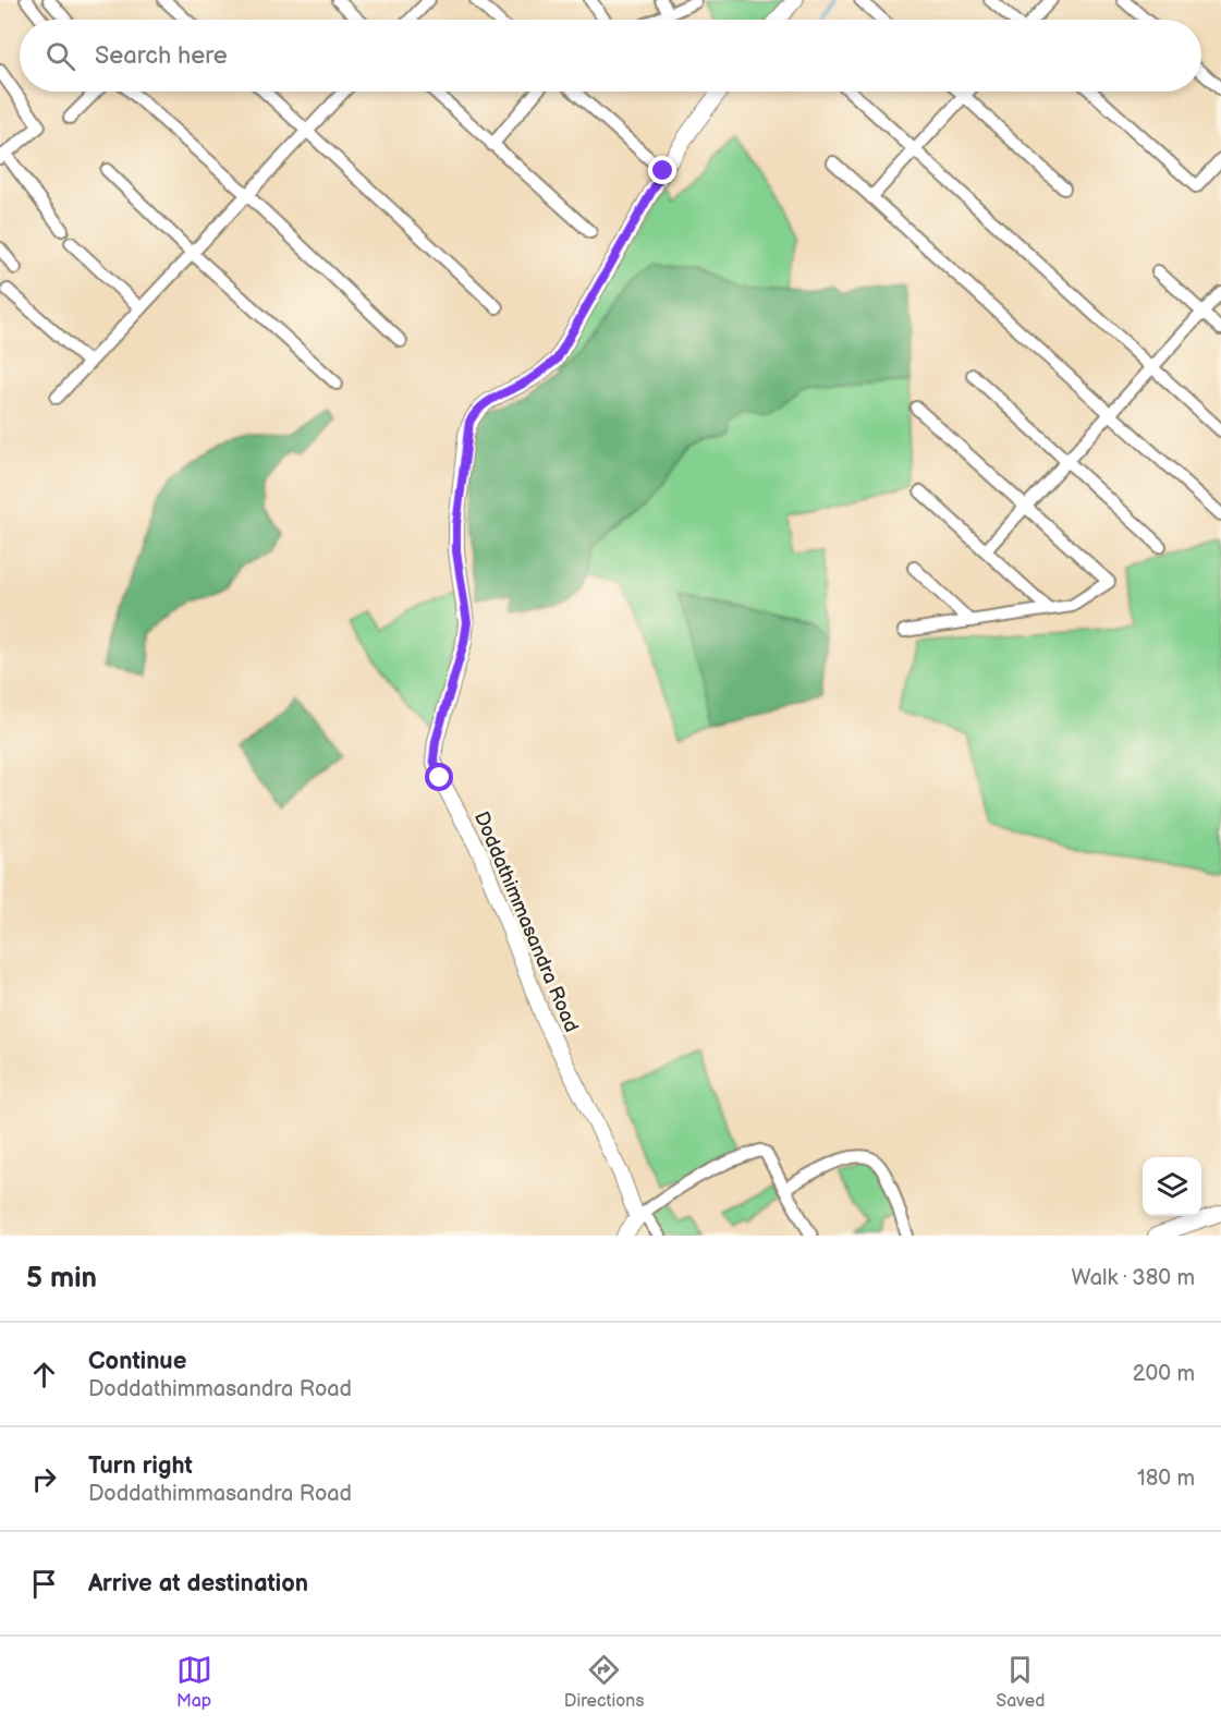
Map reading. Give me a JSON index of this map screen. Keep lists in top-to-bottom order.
{
  "streets": {
    "street": ["Doddathimmasandra Road"]
  },
  "page": {
    "search": "Search here",
    "heading": ["5 min", "Walk · 380 m"],
    "list": [
      ["Continue", "Doddathimmasandra Road", "200 m"],
      ["Turn right", "Doddathimmasandra Road", "180 m"],
      "Arrive at destination"
    ],
    "nav": ["Map", "Directions", "Saved"]
  }
}
